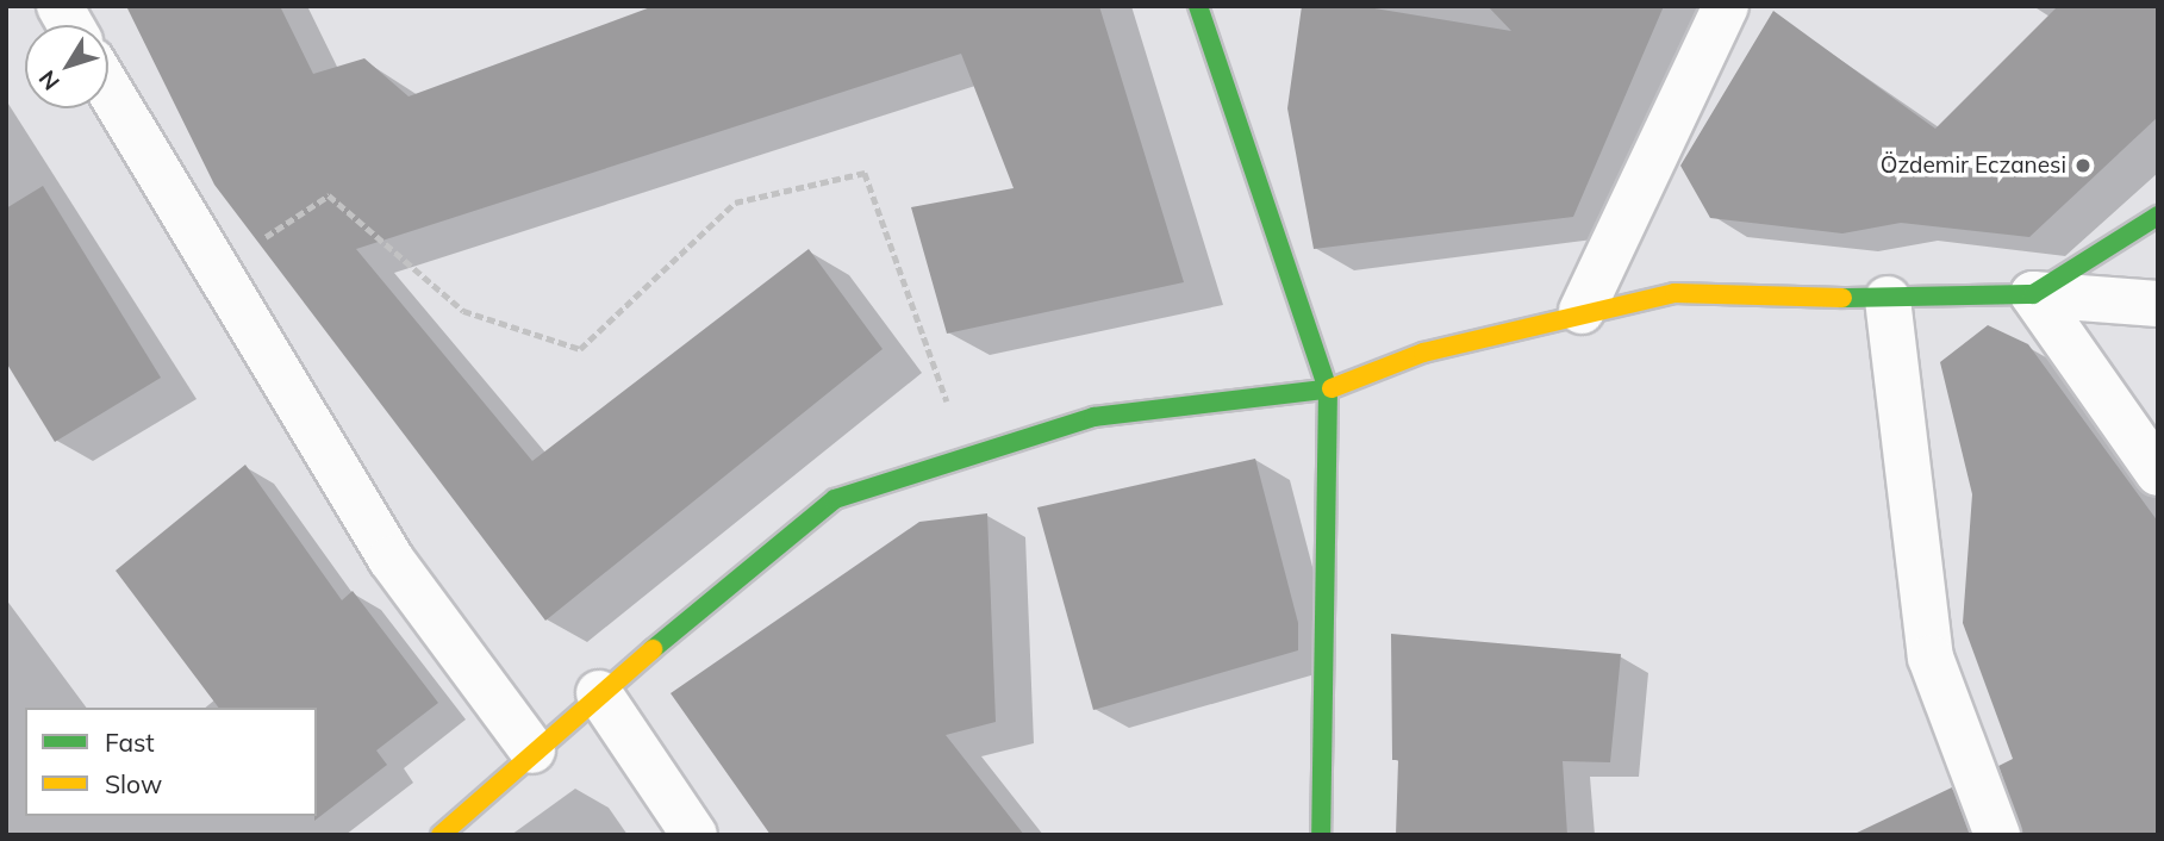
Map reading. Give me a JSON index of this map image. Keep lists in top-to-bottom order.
{
  "places": ["Özdemir Eczanesi"],
  "legend": ["Fast", "Slow"],
  "north": "bottom left"
}
